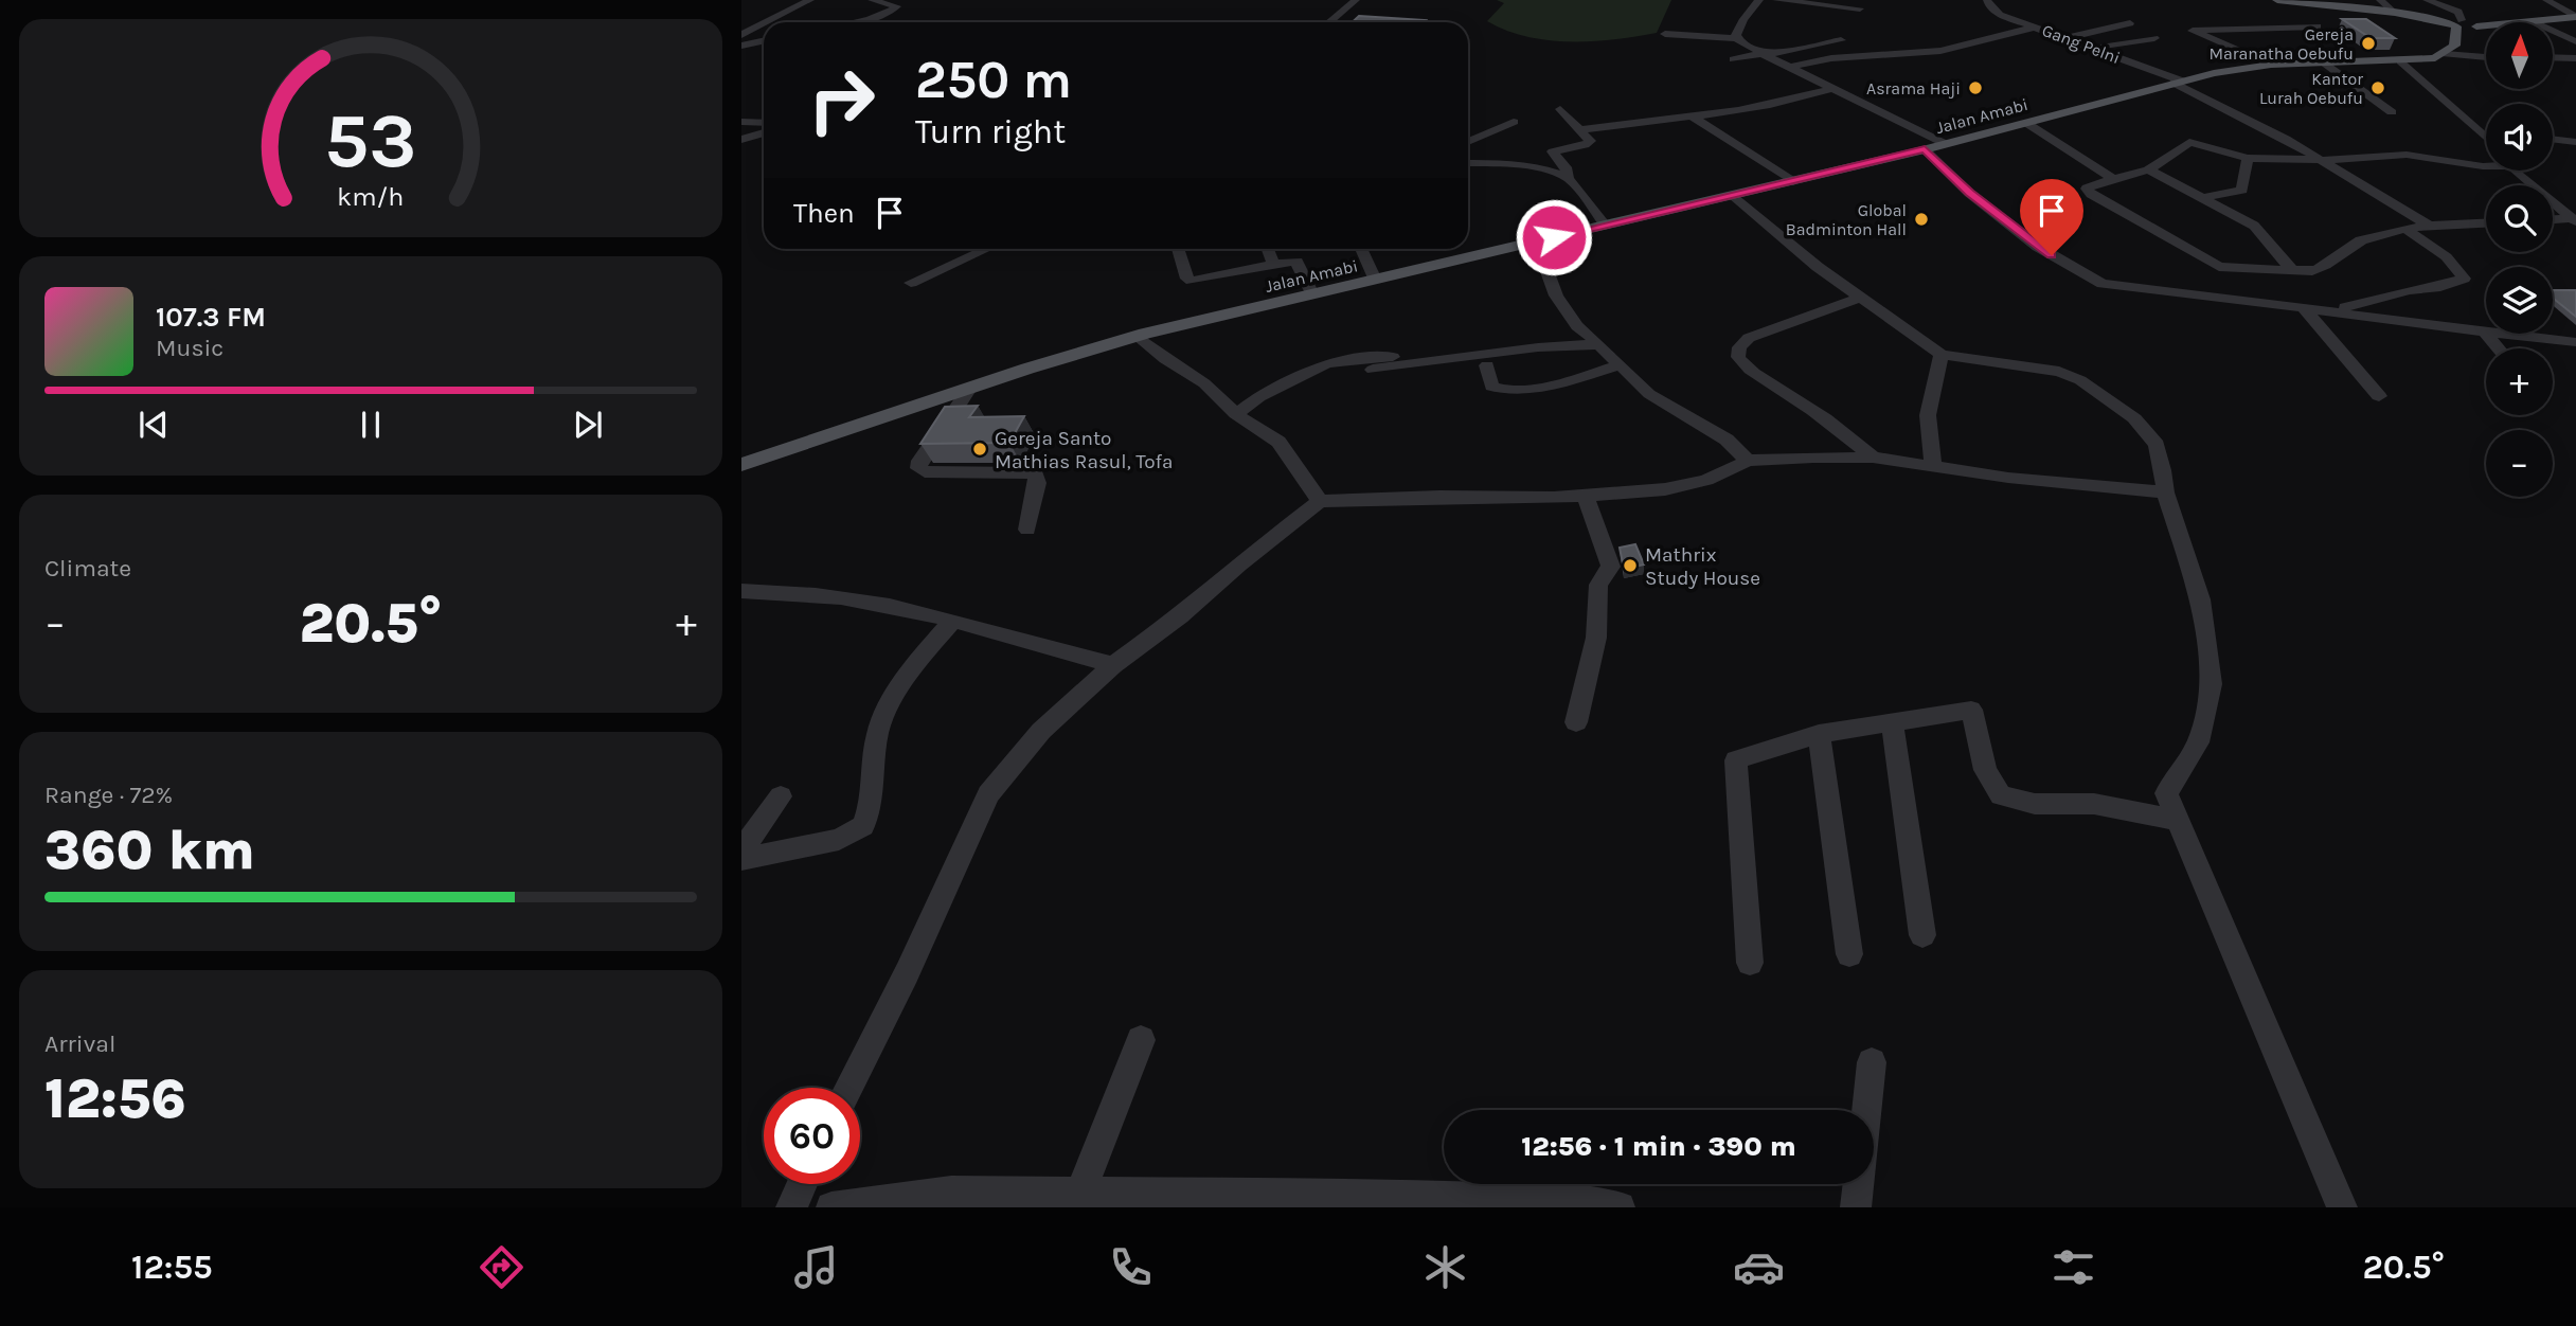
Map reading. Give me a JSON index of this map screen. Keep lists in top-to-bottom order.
{
  "streets": {
    "main road": ["Jalan Amabi"],
    "street": ["Gang Pelni"]
  },
  "crossings": [
    ["Gang Pelni", "Jalan Amabi"]
  ],
  "places": [
    "Gereja Maranatha Oebufu",
    "Asrama Haji",
    "Kantor Lurah Oebufu",
    "Global Badminton Hall",
    "Gereja Santo Mathias Rasul, Tofa",
    "Mathrix Study House"
  ],
  "north": "top",
  "page": {
    "map_buttons": ["+", "−"],
    "turn": ["250 m", "Turn right"],
    "then": "Then",
    "song": ["107.3 FM", "Music"],
    "tile": [
      "Climate",
      ["Range · 72%", "360 km"],
      ["Arrival", "12:56"]
    ],
    "heat": ["−", "20.5°", "+"],
    "limit": "60",
    "trip": "12:56 · 1 min · 390 m",
    "tabs": ["12:55", "20.5°"],
    "gauge": ["53", "km/h"]
  }
}
